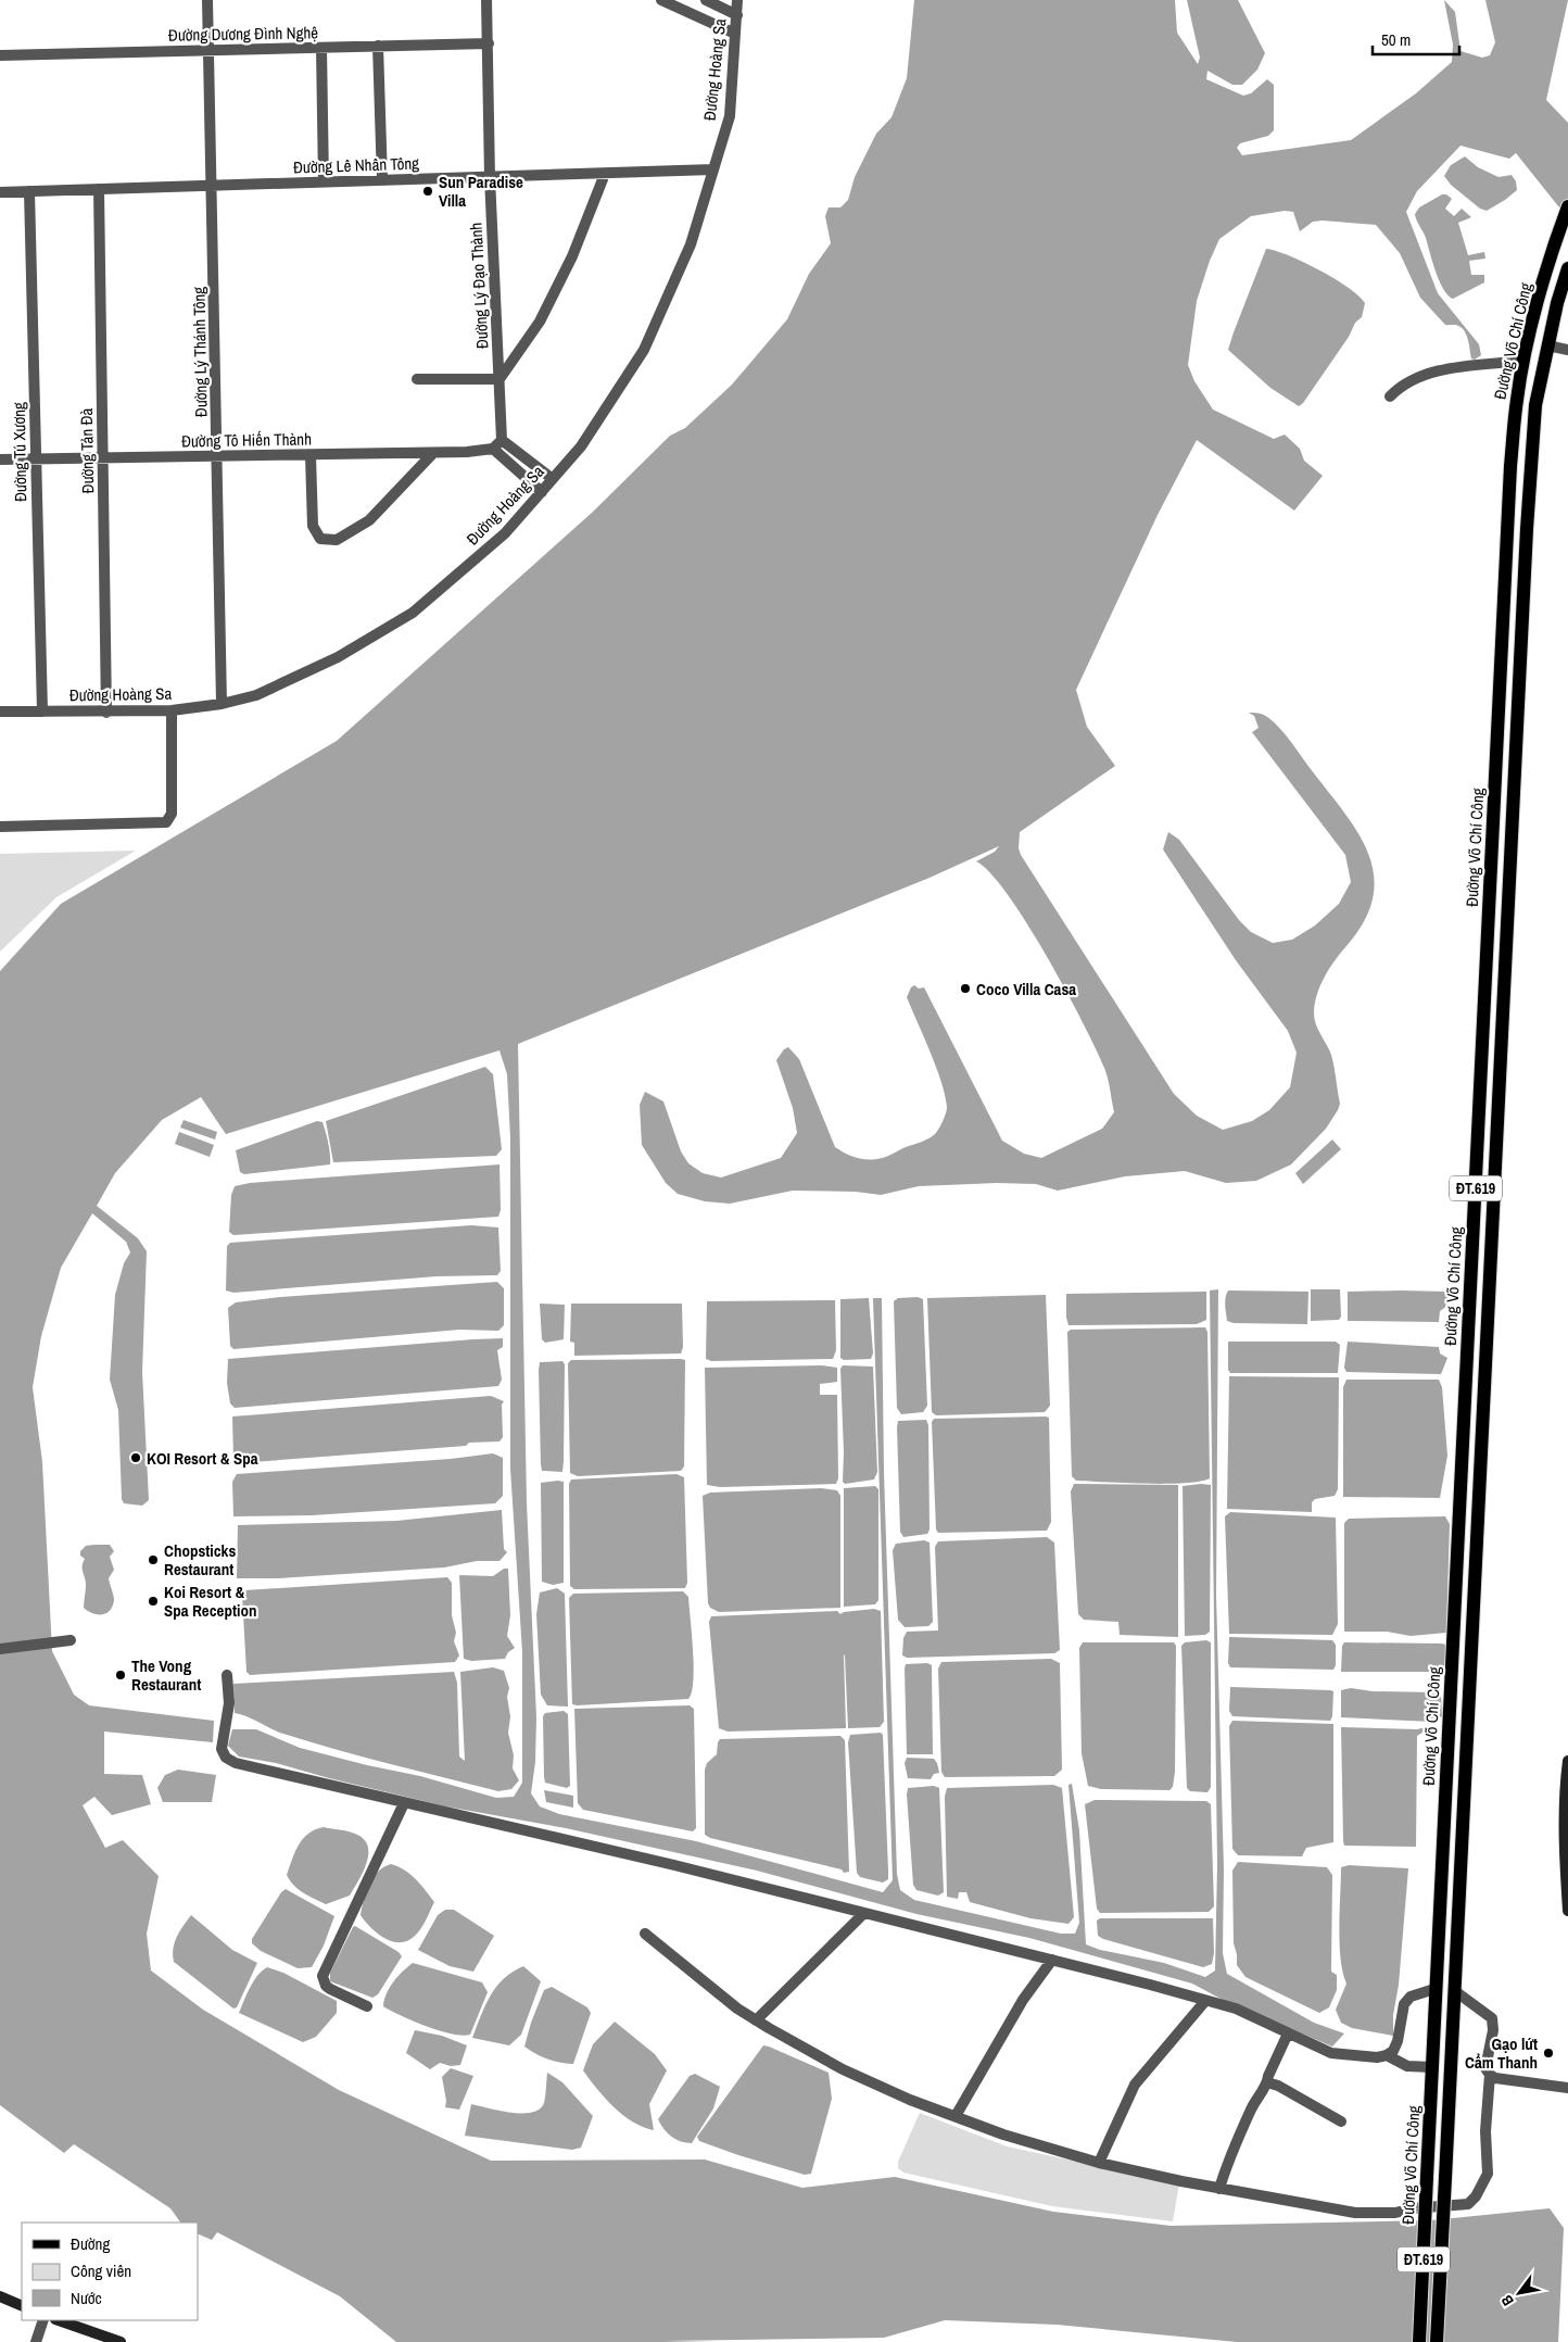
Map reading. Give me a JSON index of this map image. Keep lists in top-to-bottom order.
{
  "streets": {
    "main road": ["Đường Võ Chí Công", "ĐT.619"],
    "street": [
      "Đường Dương Đình Nghệ",
      "Đường Hoàng Sa",
      "Đường Lê Nhân Tông",
      "Đường Lý Đạo Thành",
      "Đường Lý Thánh Tông",
      "Đường Tô Hiến Thành",
      "Đường Tản Đà",
      "Đường Tú Xương"
    ]
  },
  "crossings": [
    ["Đường Dương Đình Nghệ", "Đường Lý Đạo Thành"],
    ["Đường Dương Đình Nghệ", "Đường Lý Thánh Tông"],
    ["Đường Hoàng Sa", "Đường Lê Nhân Tông"],
    ["Đường Hoàng Sa", "Đường Lý Thánh Tông"],
    ["Đường Hoàng Sa", "Đường Tản Đà"],
    ["Đường Hoàng Sa", "Đường Tú Xương"],
    ["Đường Lê Nhân Tông", "Đường Lý Đạo Thành"],
    ["Đường Lê Nhân Tông", "Đường Lý Thánh Tông"],
    ["Đường Lê Nhân Tông", "Đường Tản Đà"],
    ["Đường Lê Nhân Tông", "Đường Tú Xương"],
    ["Đường Lý Thánh Tông", "Đường Tô Hiến Thành"],
    ["Đường Tô Hiến Thành", "Đường Tản Đà"],
    ["Đường Tô Hiến Thành", "Đường Tú Xương"]
  ],
  "places": [
    "Sun Paradise Villa",
    "Coco Villa Casa",
    "KOI Resort & Spa",
    "Chopsticks Restaurant",
    "Koi Resort & Spa Reception",
    "The Vong Restaurant",
    "Gạo lứt Cẩm Thanh"
  ],
  "legend": ["Đường", "Công viên", "Nước"],
  "scale_bar": "50 m",
  "north": "bottom left"
}
